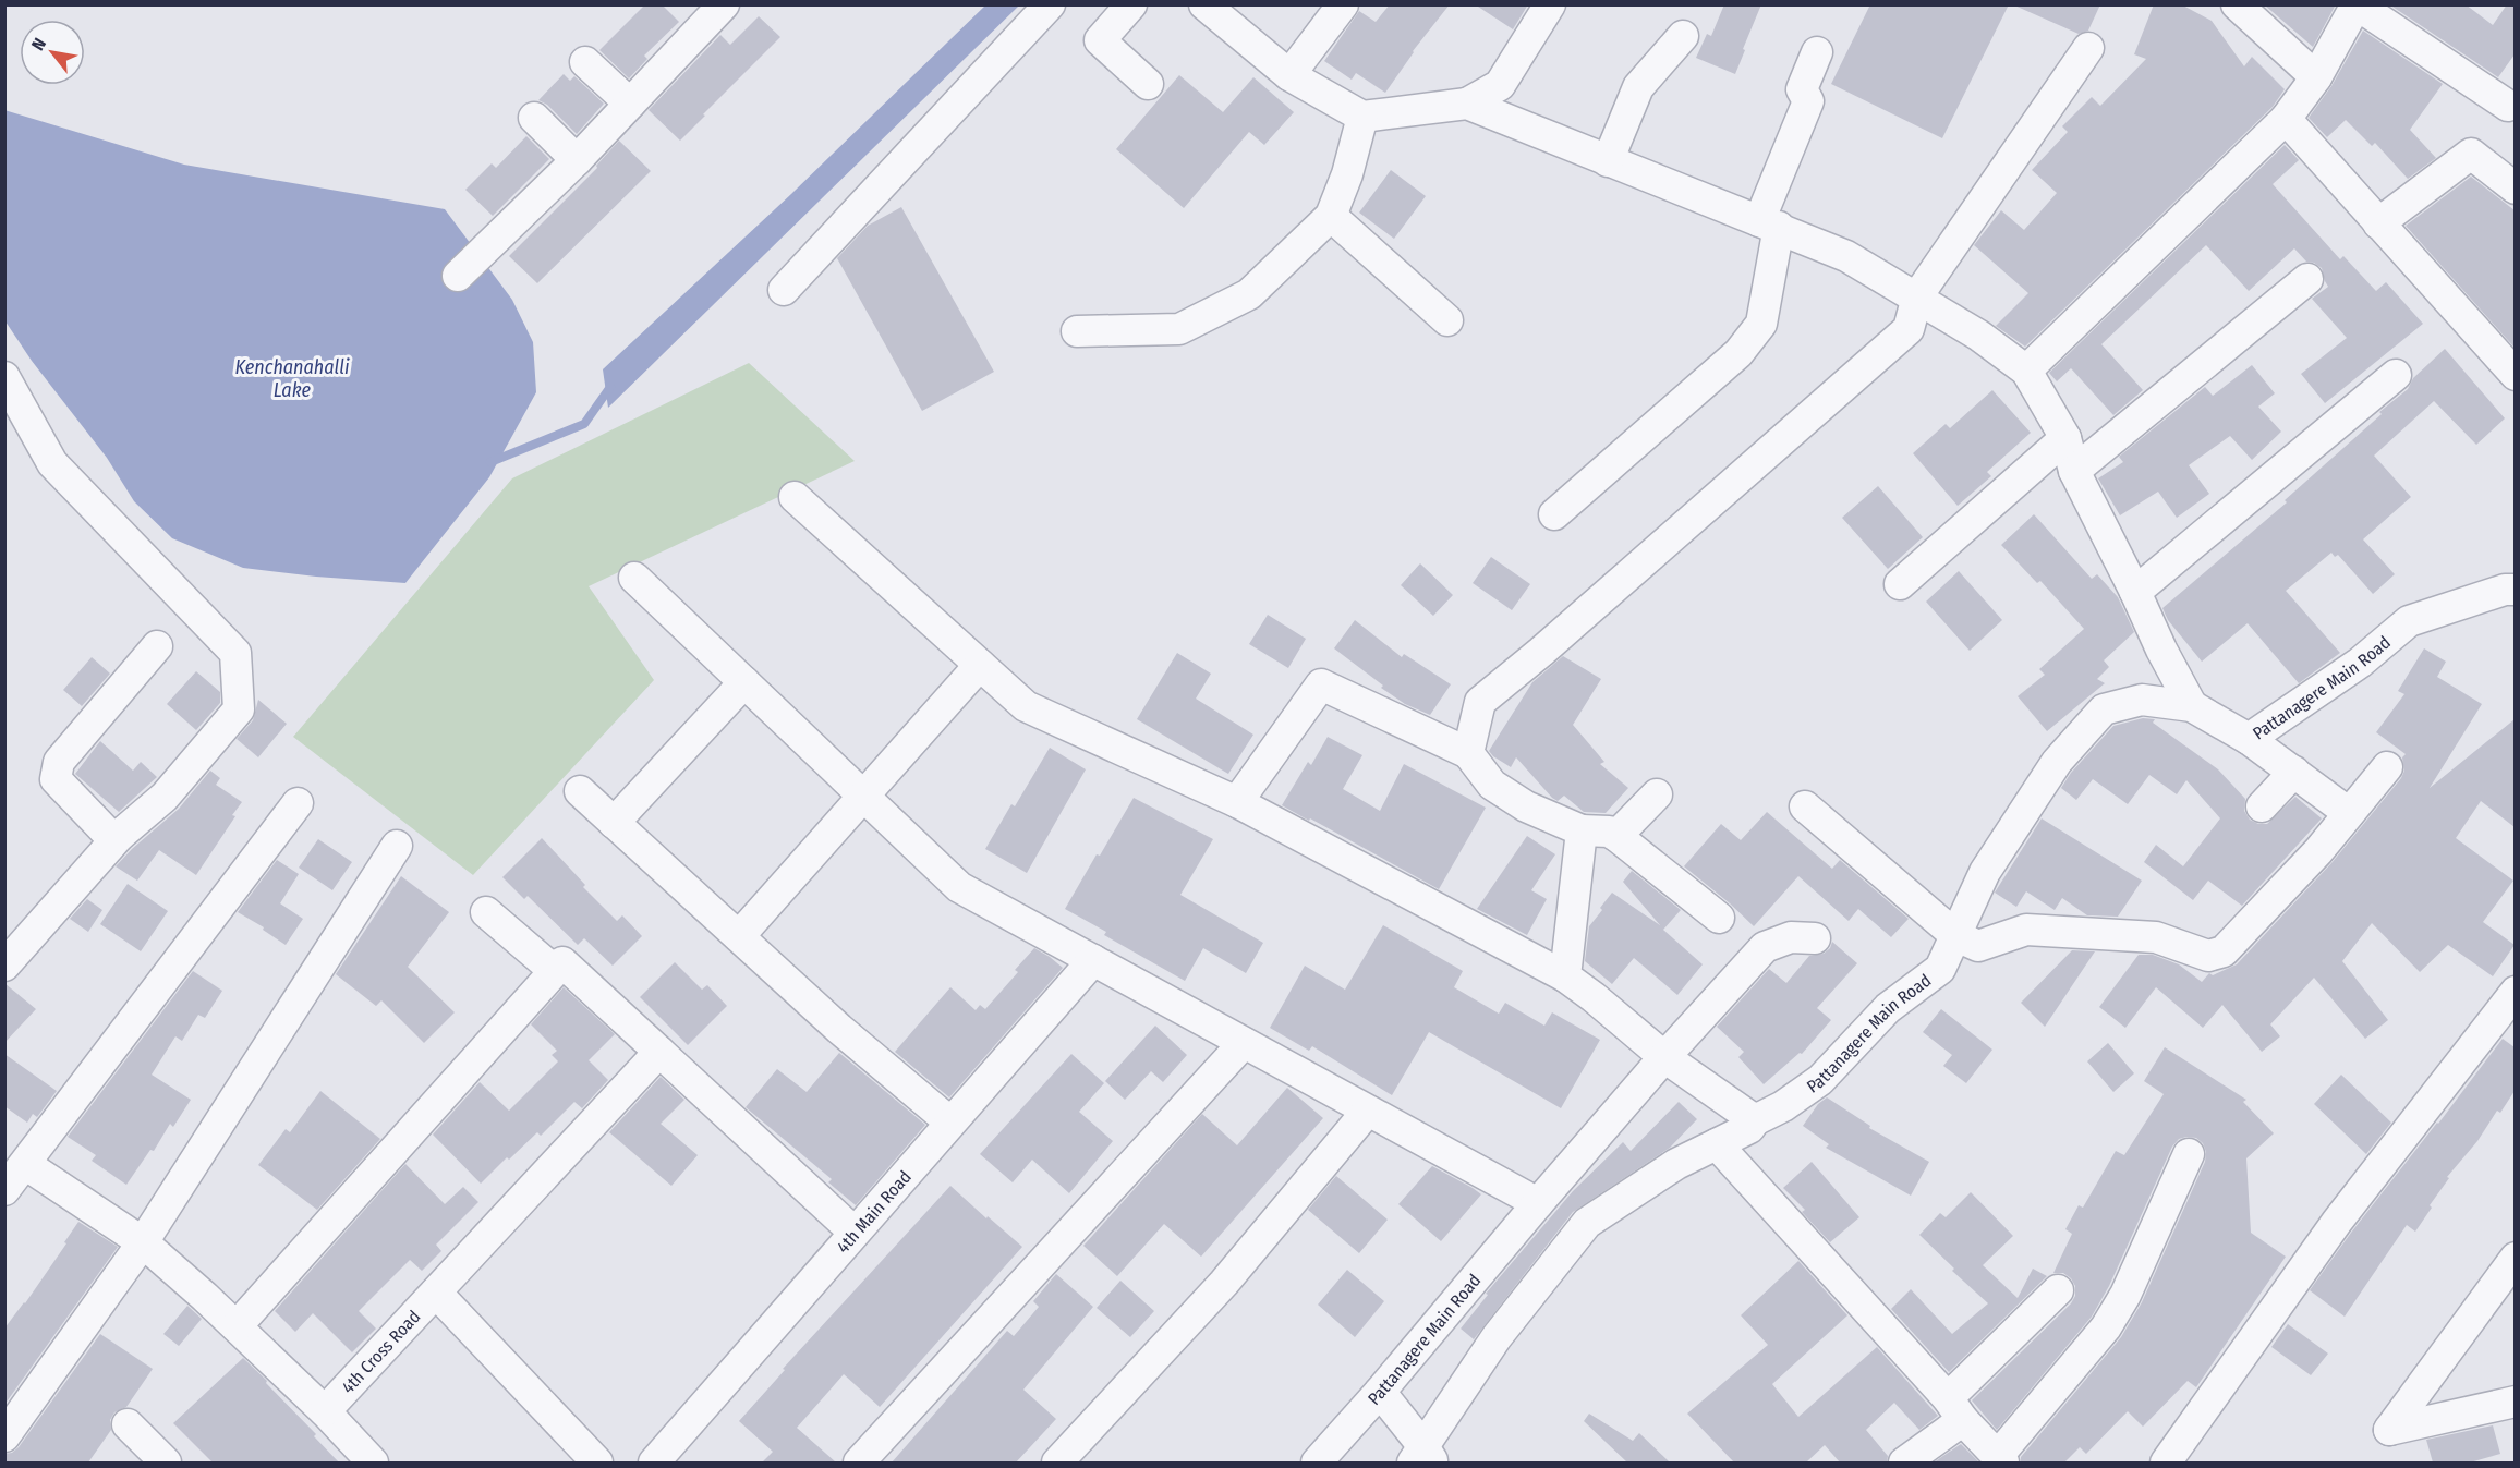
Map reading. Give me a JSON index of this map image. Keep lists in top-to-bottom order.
{
  "streets": {
    "street": ["Pattanagere Main Road", "4th Main Road", "4th Cross Road"]
  },
  "water": ["Kenchanahalli Lake"],
  "north": "top left"
}
